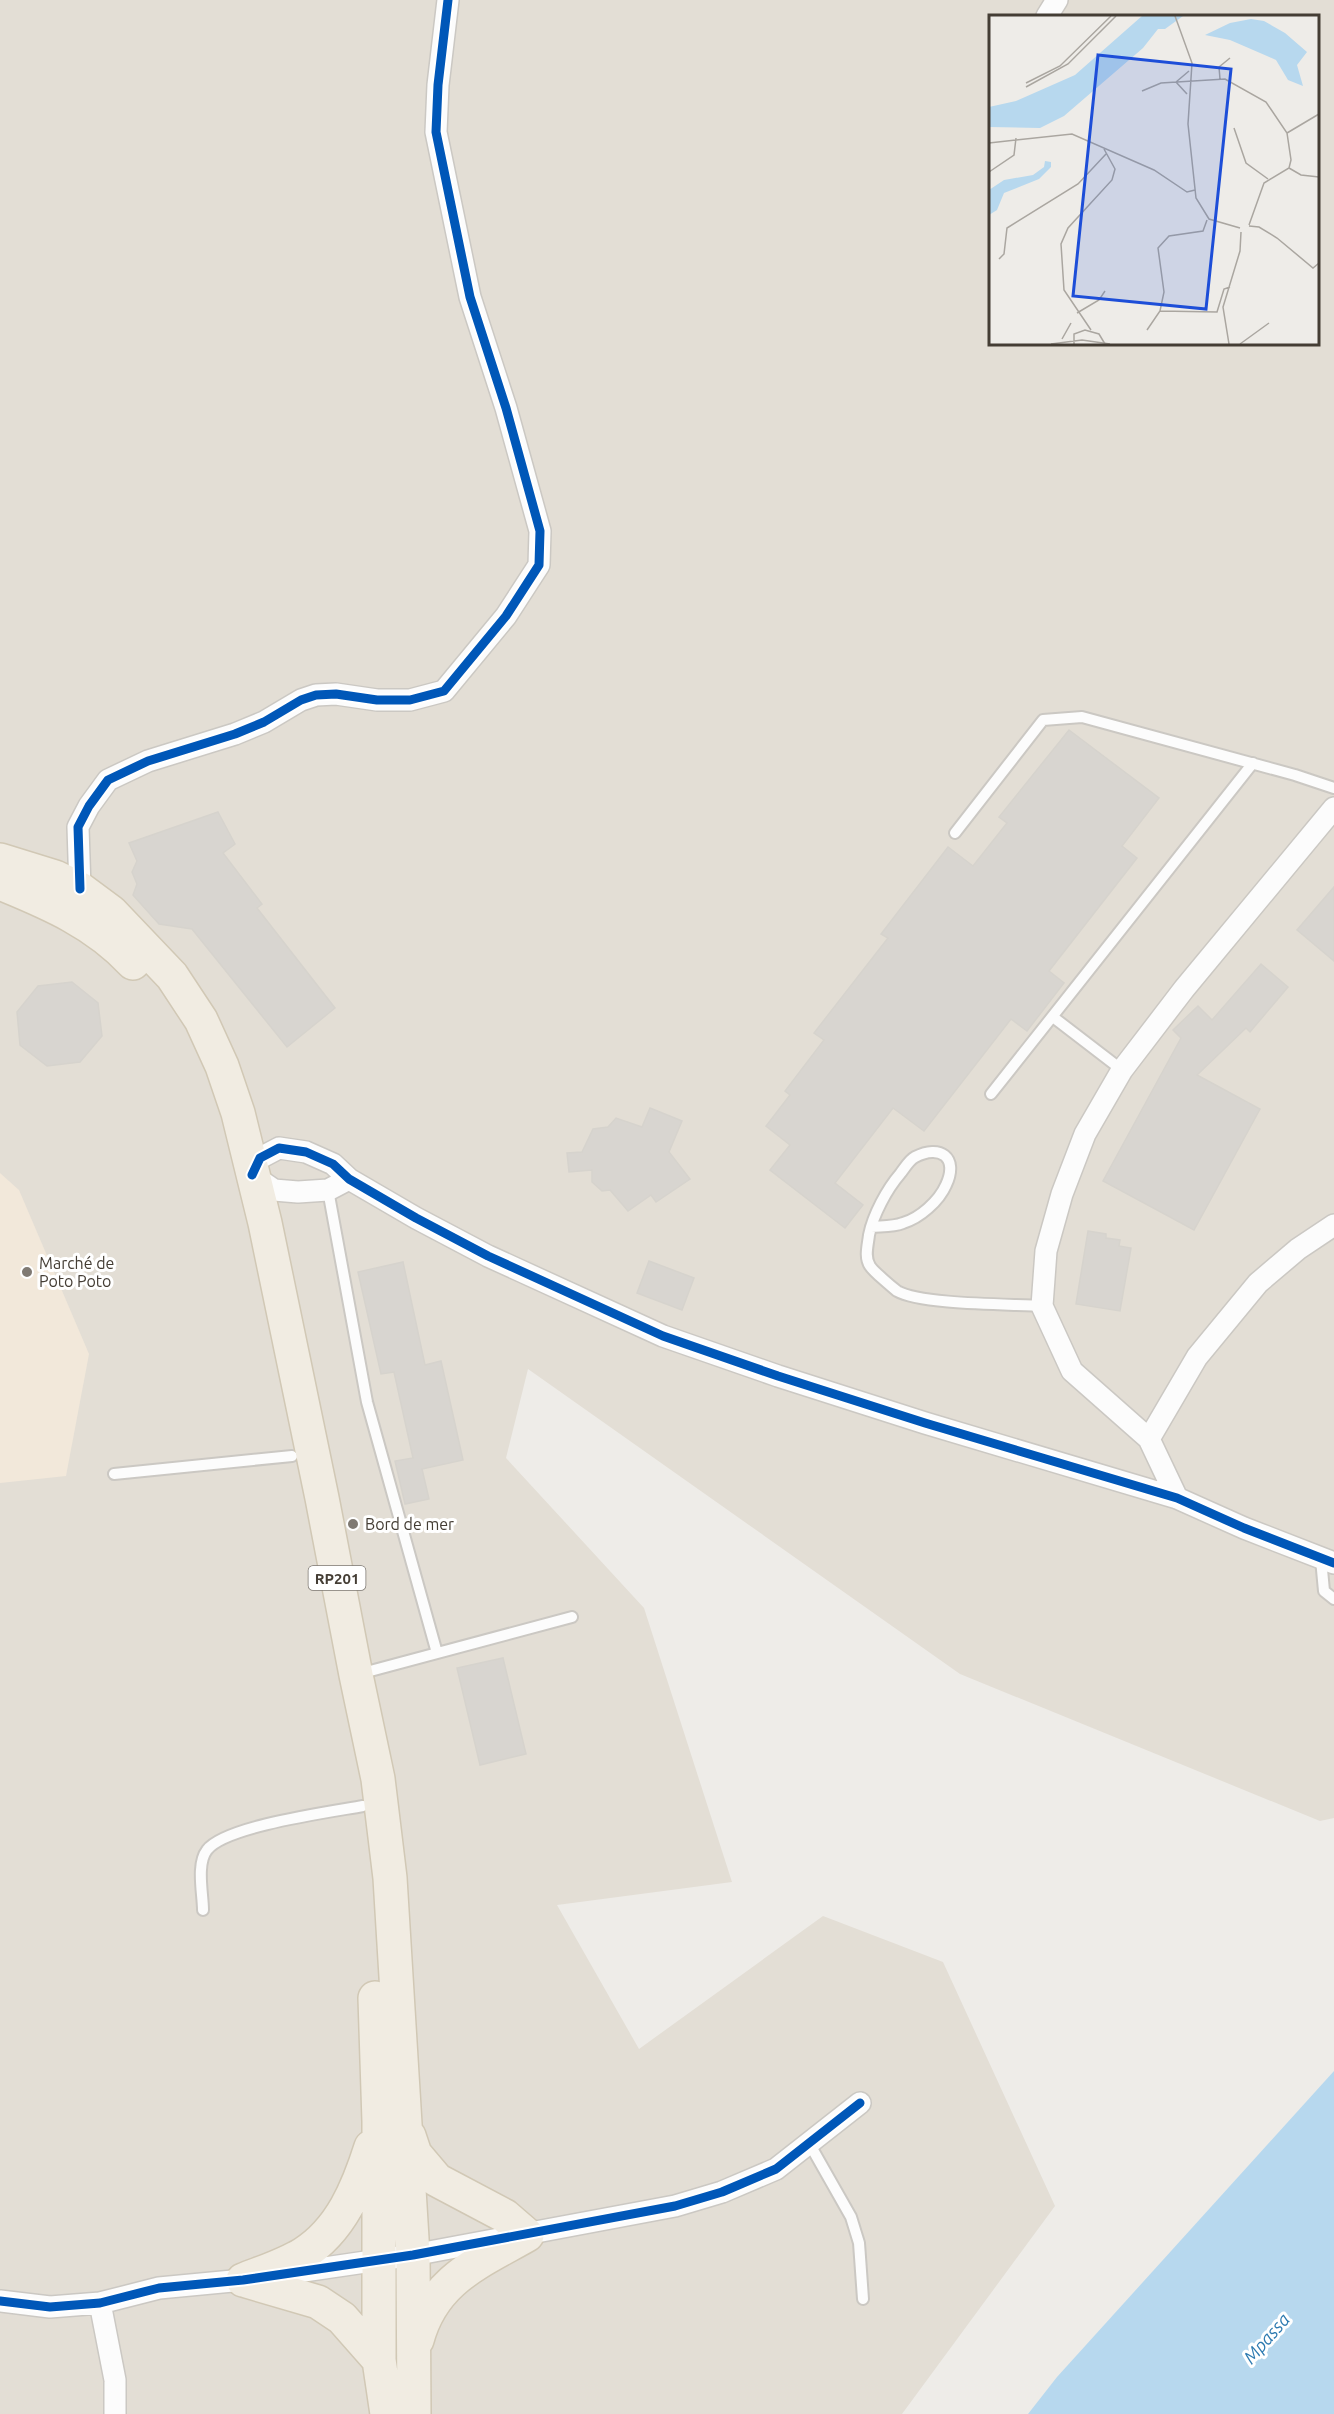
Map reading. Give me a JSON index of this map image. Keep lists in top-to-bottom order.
{
  "streets": {
    "main road": ["RP201"]
  },
  "water": ["Mpassa"],
  "places": ["Marché de Poto Poto", "Bord de mer"]
}
